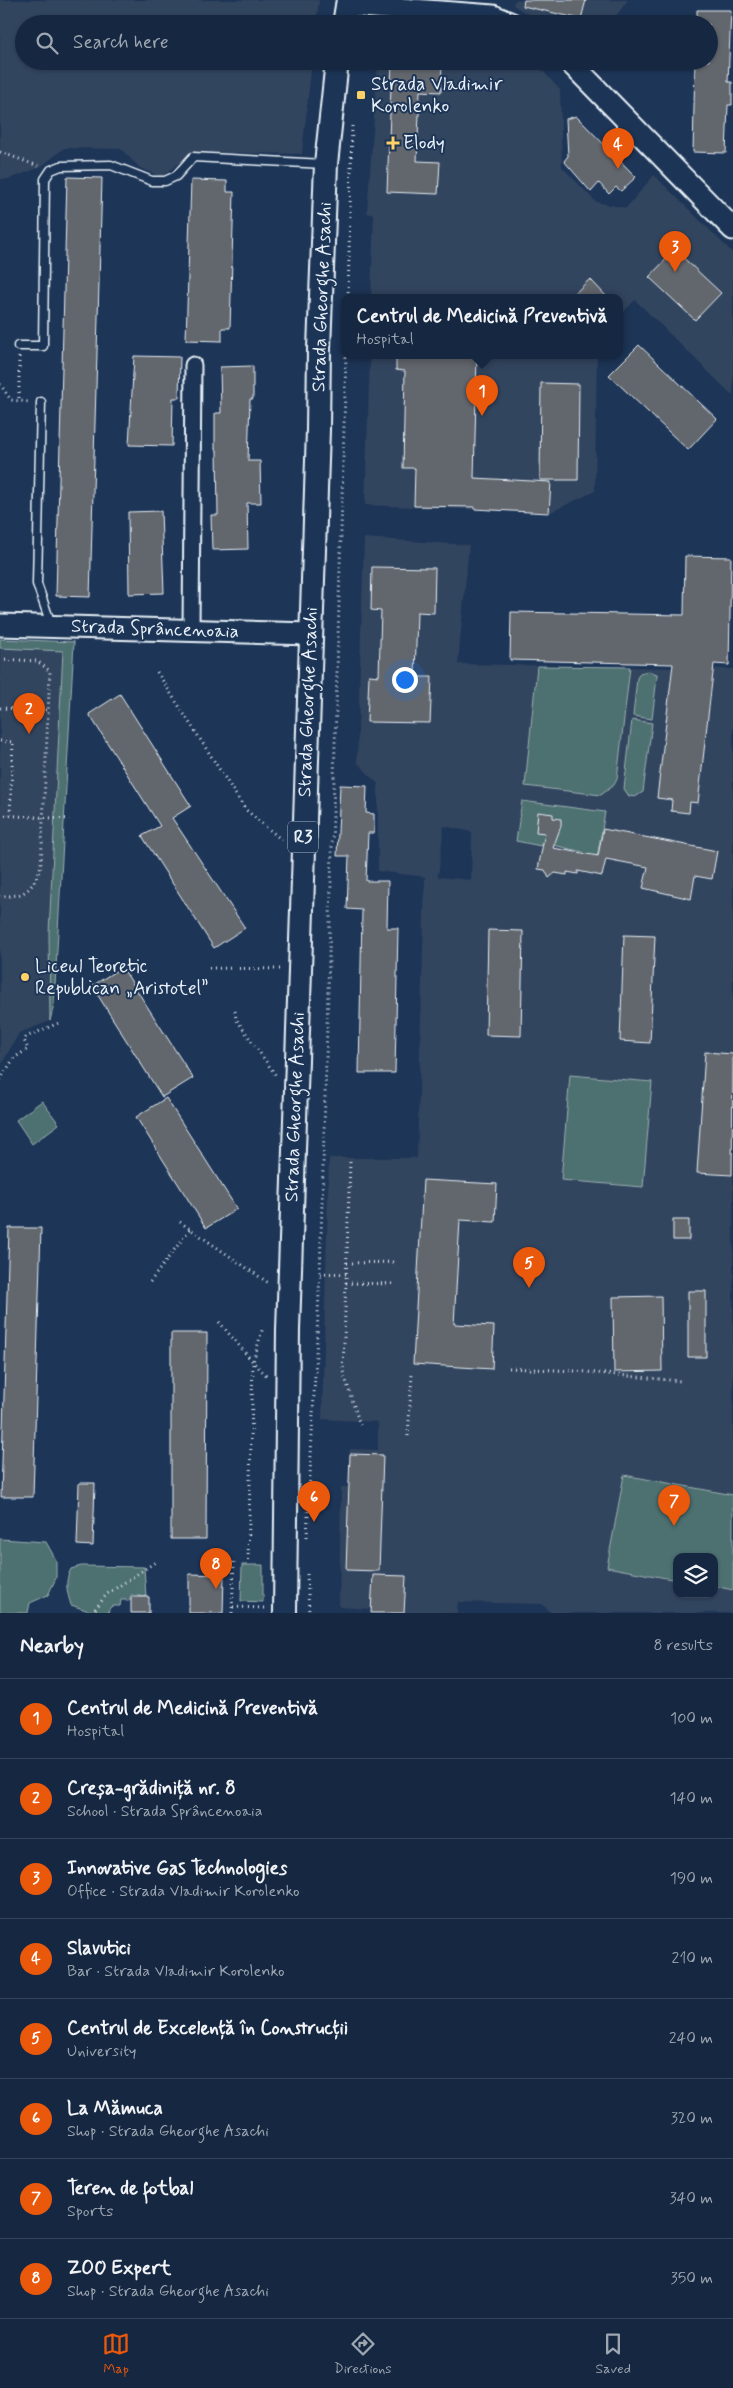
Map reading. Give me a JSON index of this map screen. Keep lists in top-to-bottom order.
{
  "streets": {
    "main road": ["Strada Gheorghe Asachi", "Strada Sprâncenoaia", "R3"]
  },
  "crossings": [
    ["Strada Gheorghe Asachi", "Strada Sprâncenoaia"]
  ],
  "places": {
    "transit": ["Strada Vladimir Korolenko"],
    "health": ["Elody"],
    "other": ["Liceul Teoretic Republican „Aristotel”"]
  },
  "page": {
    "search": "Search here",
    "pins": [
      "4",
      "3",
      "1",
      "2",
      "5",
      "6",
      "7",
      "8"
    ],
    "popup": ["Centrul de Medicină Preventivă", "Hospital"],
    "heading": ["Nearby", "8 results"],
    "list": [
      {
        "mark": "1",
        "name": "Centrul de Medicină Preventivă",
        "note": "Hospital",
        "value": "100 m"
      },
      {
        "mark": "2",
        "name": "Creșa-grădiniță nr. 8",
        "note": "School · Strada Sprâncenoaia",
        "value": "140 m"
      },
      {
        "mark": "3",
        "name": "Innovative Gas Technologies",
        "note": "Office · Strada Vladimir Korolenko",
        "value": "190 m"
      },
      {
        "mark": "4",
        "name": "Slavutici",
        "note": "Bar · Strada Vladimir Korolenko",
        "value": "210 m"
      },
      {
        "mark": "5",
        "name": "Centrul de Excelență în Construcții",
        "note": "University",
        "value": "240 m"
      },
      {
        "mark": "6",
        "name": "La Mămuca",
        "note": "Shop · Strada Gheorghe Asachi",
        "value": "320 m"
      },
      {
        "mark": "7",
        "name": "Teren de fotbal",
        "note": "Sports",
        "value": "340 m"
      },
      {
        "mark": "8",
        "name": "ZOO Expert",
        "note": "Shop · Strada Gheorghe Asachi",
        "value": "350 m"
      }
    ],
    "nav": ["Map", "Directions", "Saved"]
  }
}
